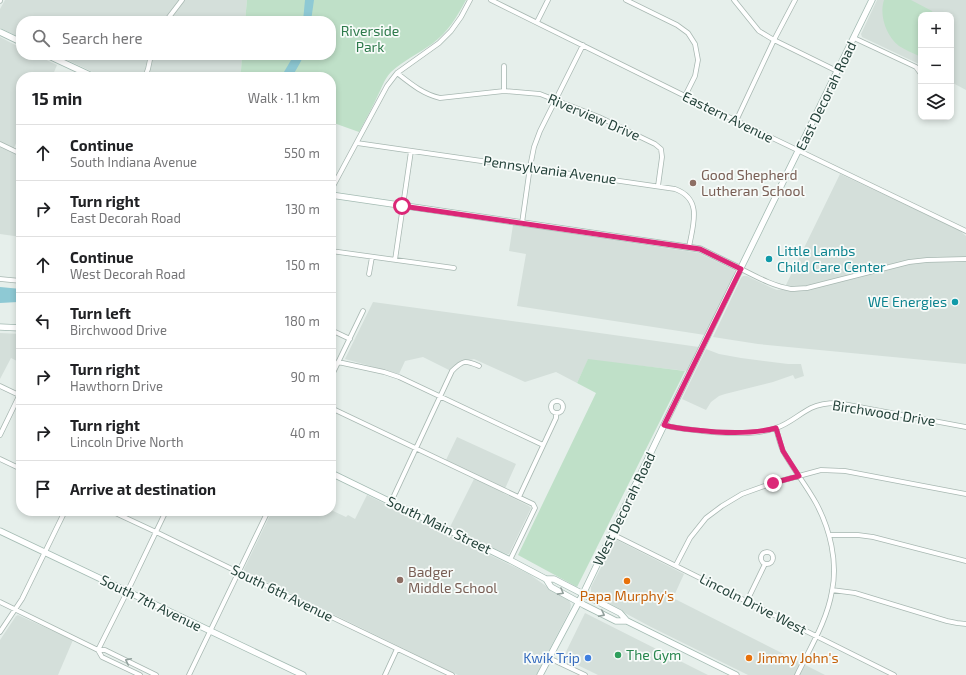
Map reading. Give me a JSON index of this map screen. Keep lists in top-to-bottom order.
{
  "streets": {
    "street": [
      "East Decorah Road",
      "Riverview Drive",
      "Eastern Avenue",
      "Pennsylvania Avenue",
      "Birchwood Drive",
      "West Decorah Road",
      "South Main Street",
      "South 6th Avenue",
      "South 7th Avenue",
      "Lincoln Drive West"
    ]
  },
  "crossings": [
    ["East Decorah Road", "Eastern Avenue"],
    ["East Decorah Road", "West Decorah Road"],
    ["Riverview Drive", "Pennsylvania Avenue"],
    ["Birchwood Drive", "West Decorah Road"],
    ["West Decorah Road", "South Main Street"],
    ["West Decorah Road", "Lincoln Drive West"]
  ],
  "parks": ["Riverside Park"],
  "places": [
    "Good Shepherd Lutheran School",
    "Little Lambs Child Care Center",
    "WE Energies",
    "Badger Middle School",
    "Papa Murphy's",
    "The Gym",
    "Kwik Trip",
    "Jimmy John's"
  ],
  "page": {
    "map_buttons": ["+", "−"],
    "search": "Search here",
    "heading": ["15 min", "Walk · 1.1 km"],
    "list": [
      ["Continue", "South Indiana Avenue", "550 m"],
      ["Turn right", "East Decorah Road", "130 m"],
      ["Continue", "West Decorah Road", "150 m"],
      ["Turn left", "Birchwood Drive", "180 m"],
      ["Turn right", "Hawthorn Drive", "90 m"],
      ["Turn right", "Lincoln Drive North", "40 m"],
      "Arrive at destination"
    ]
  }
}
